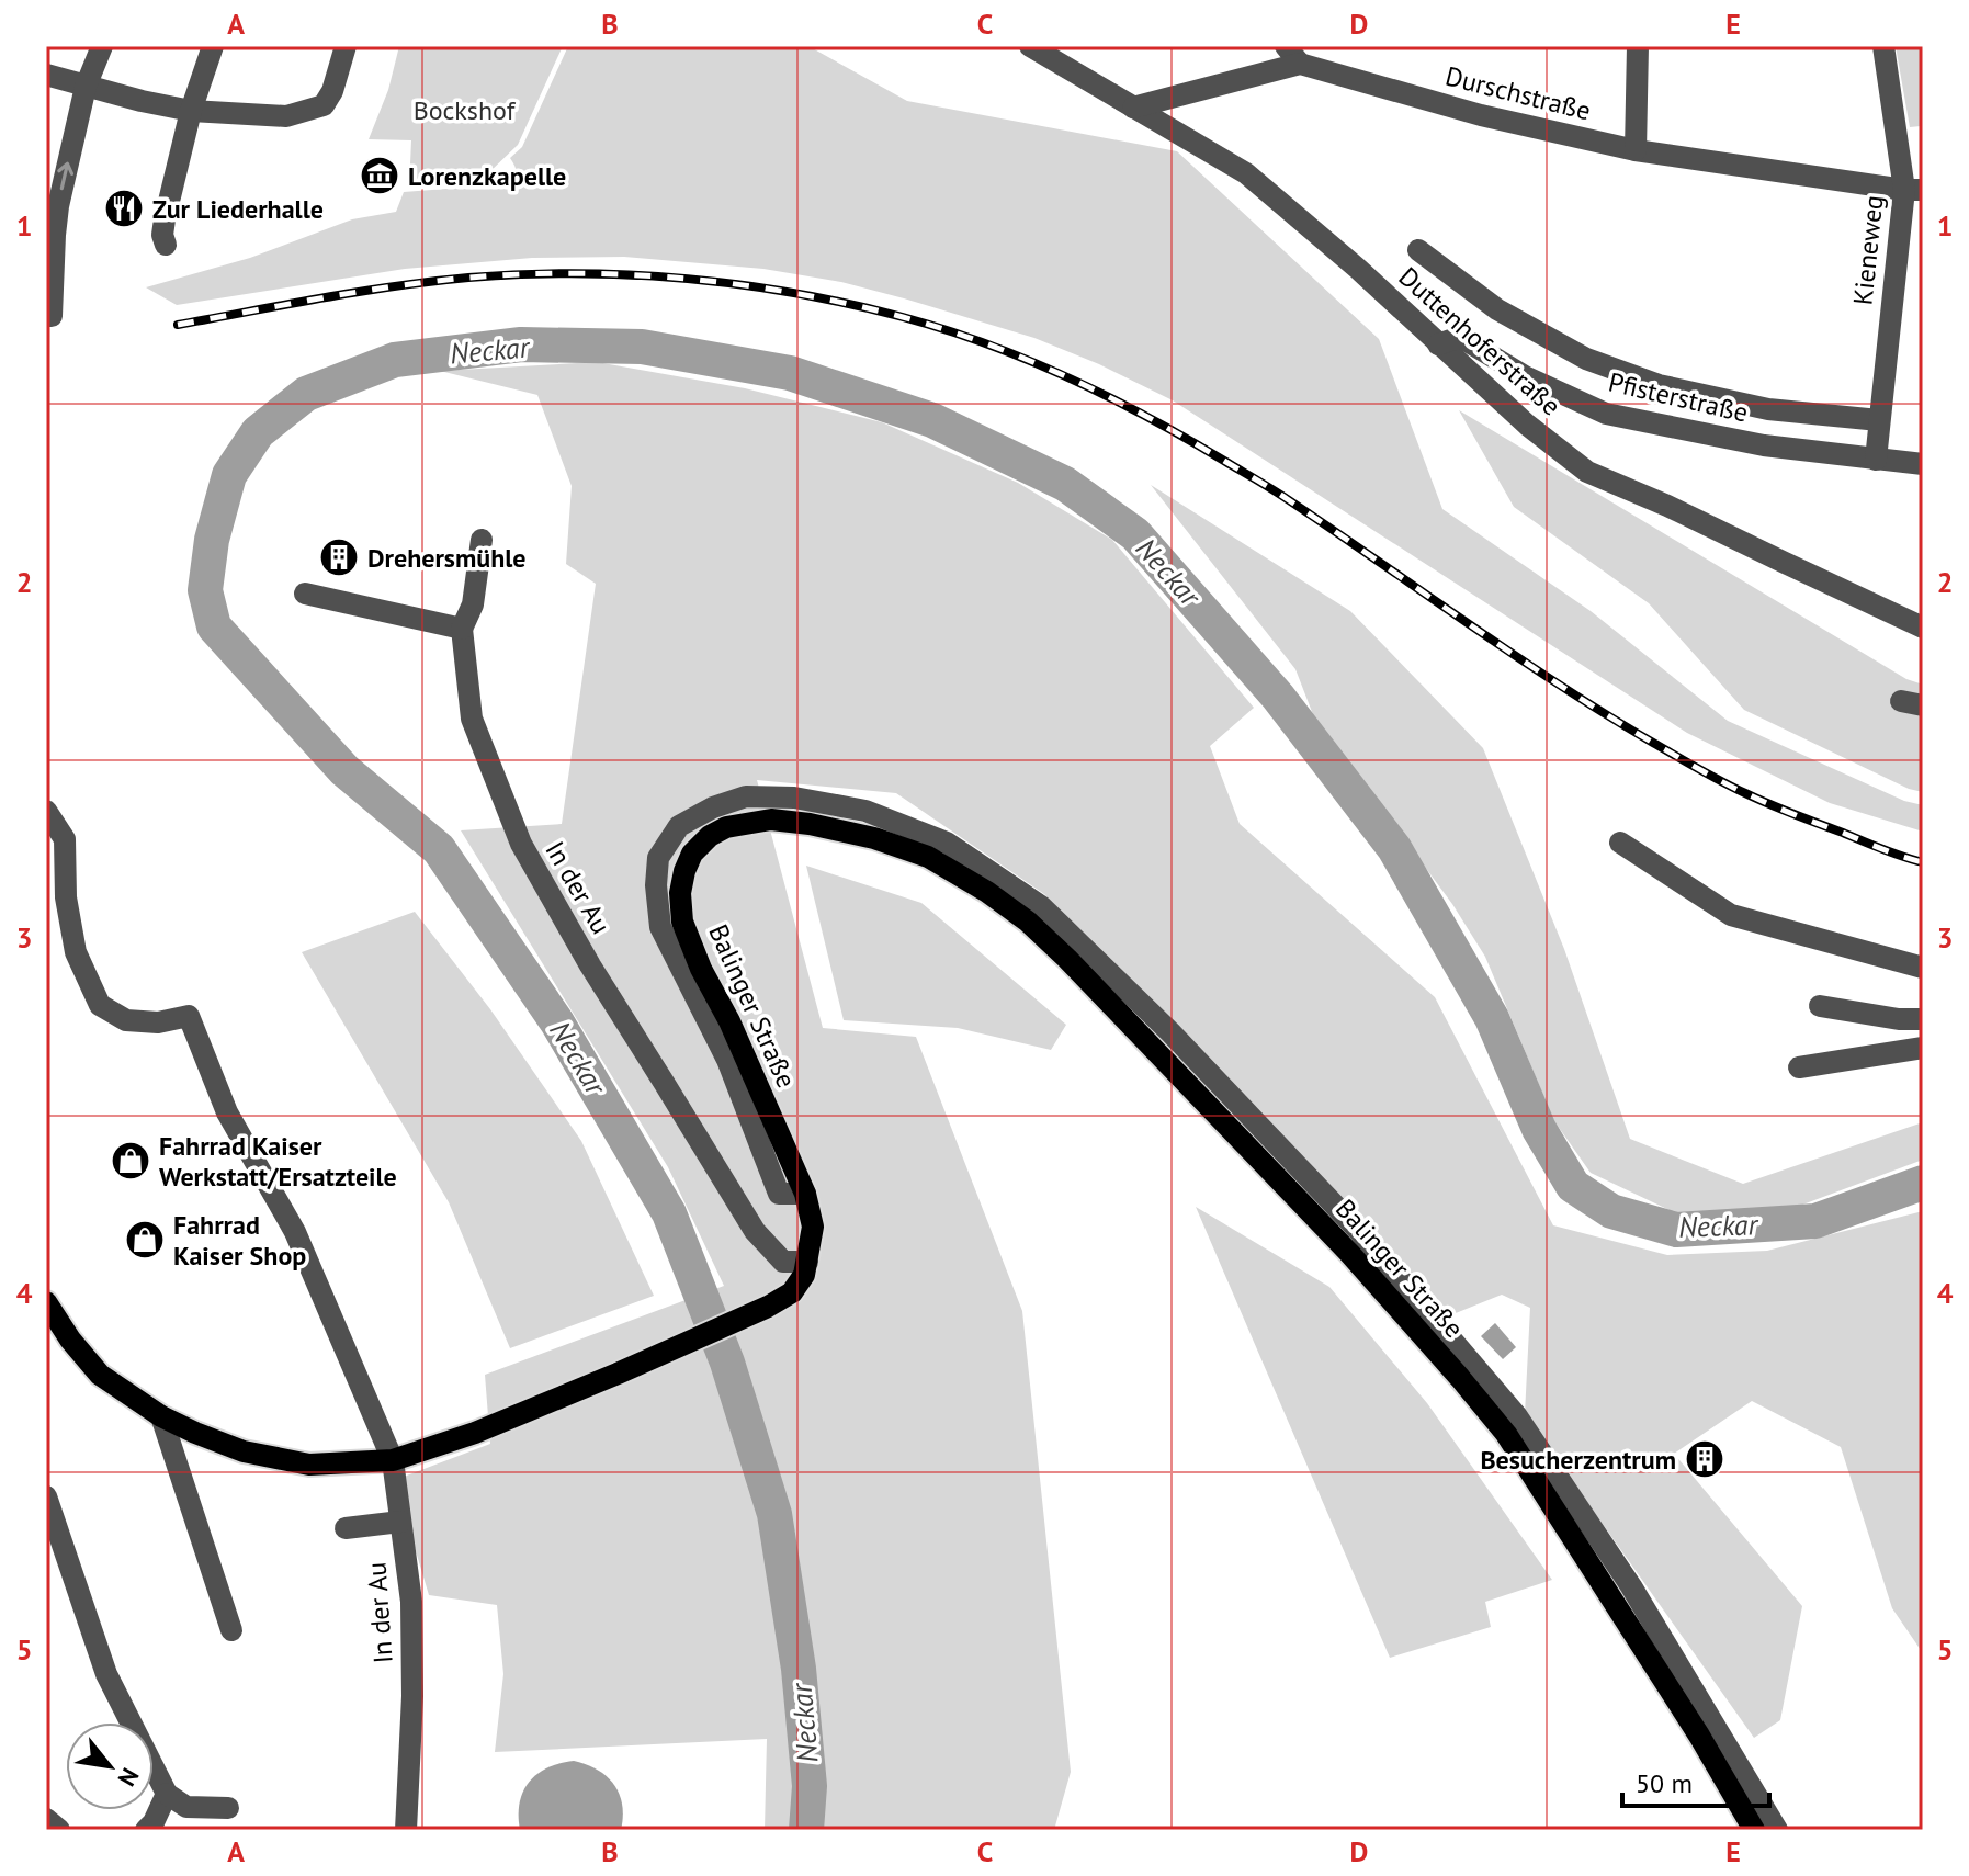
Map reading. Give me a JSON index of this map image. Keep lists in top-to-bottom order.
{
  "streets": {
    "main road": ["Balinger Straße"],
    "street": [
      "Durschstraße",
      "Kieneweg",
      "Duttenhoferstraße",
      "Pfisterstraße",
      "In der Au"
    ]
  },
  "crossings": [
    ["Durschstraße", "Kieneweg"],
    ["Durschstraße", "Duttenhoferstraße"],
    ["Kieneweg", "Pfisterstraße"],
    ["Duttenhoferstraße", "Pfisterstraße"],
    ["In der Au", "Balinger Straße"]
  ],
  "water": ["Neckar"],
  "parks": ["Bockshof"],
  "places": {
    "museum": ["Lorenzkapelle"],
    "restaurant": ["Zur Liederhalle"],
    "building": ["Drehersmühle", "Besucherzentrum"],
    "shop": ["Fahrrad Kaiser Werkstatt/Ersatzteile", "Fahrrad Kaiser Shop"]
  },
  "scale_bar": "50 m",
  "north": "bottom right",
  "grid": {
    "columns": [
      "A",
      "B",
      "C",
      "D",
      "E"
    ],
    "rows": [
      "1",
      "2",
      "3",
      "4",
      "5"
    ]
  }
}
